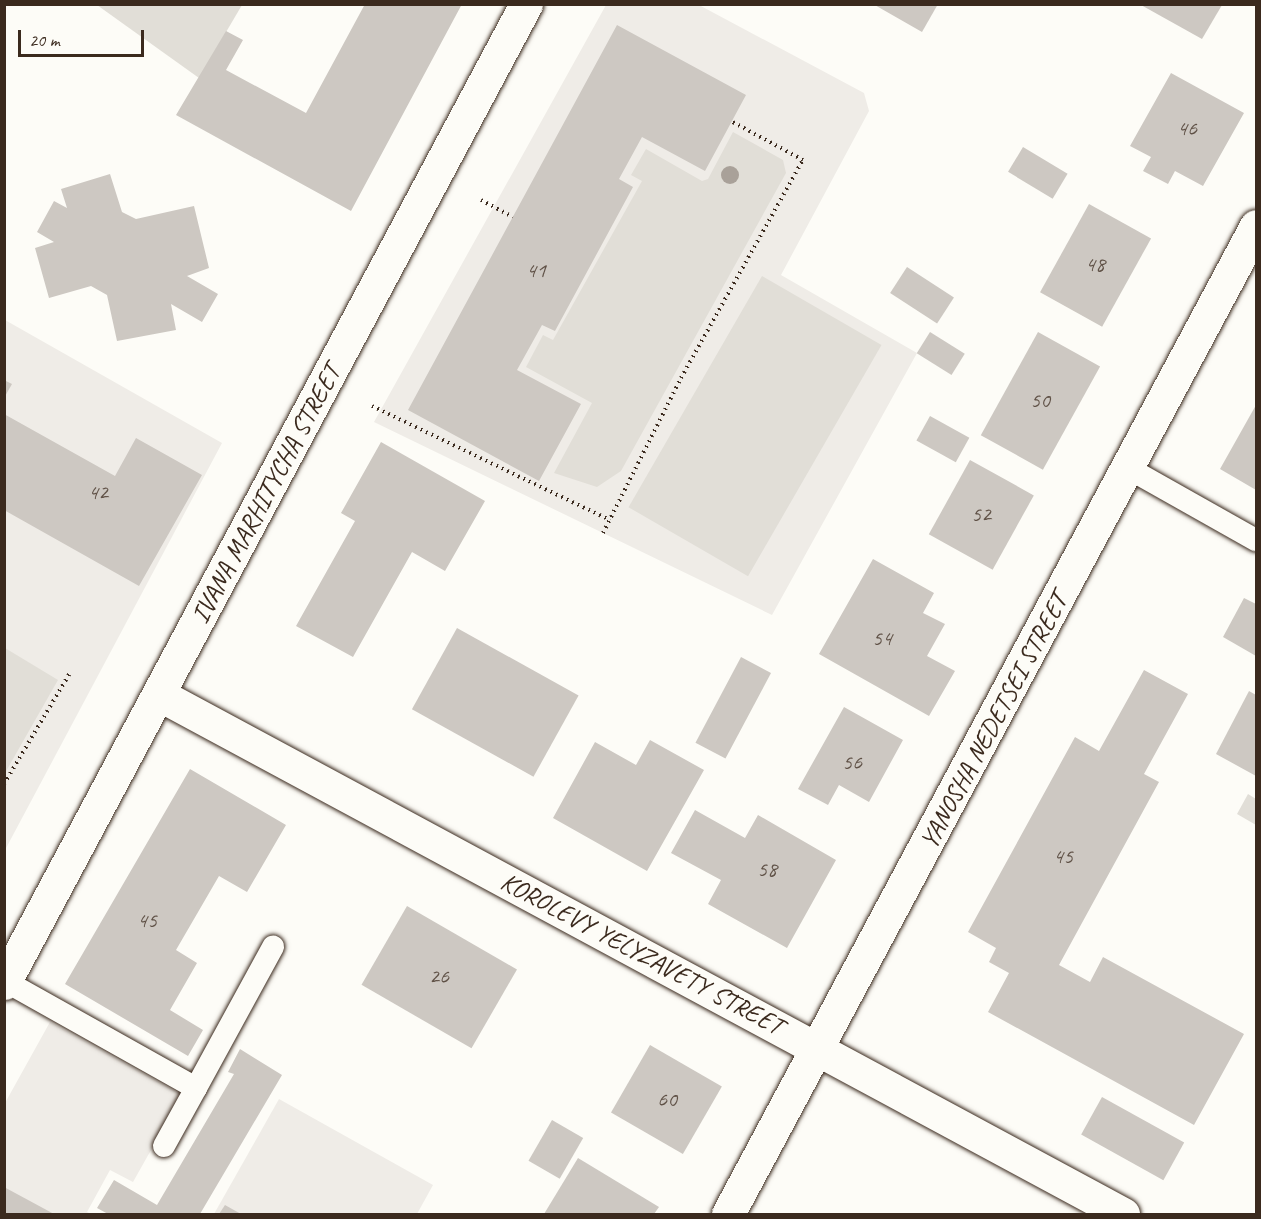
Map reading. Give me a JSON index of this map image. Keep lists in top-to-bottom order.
{
  "streets": {
    "street": ["IVANA MARHITYCHA STREET", "YANOSHA NEDETSEI STREET", "KOROLEVY YELYZAVETY STREET"]
  },
  "crossings": [
    ["IVANA MARHITYCHA STREET", "KOROLEVY YELYZAVETY STREET"],
    ["YANOSHA NEDETSEI STREET", "KOROLEVY YELYZAVETY STREET"]
  ],
  "house_numbers": [
    "46",
    "48",
    "41",
    "50",
    "42",
    "52",
    "54",
    "56",
    "45",
    "58",
    "45",
    "26",
    "60"
  ],
  "scale_bar": "20 m"
}
